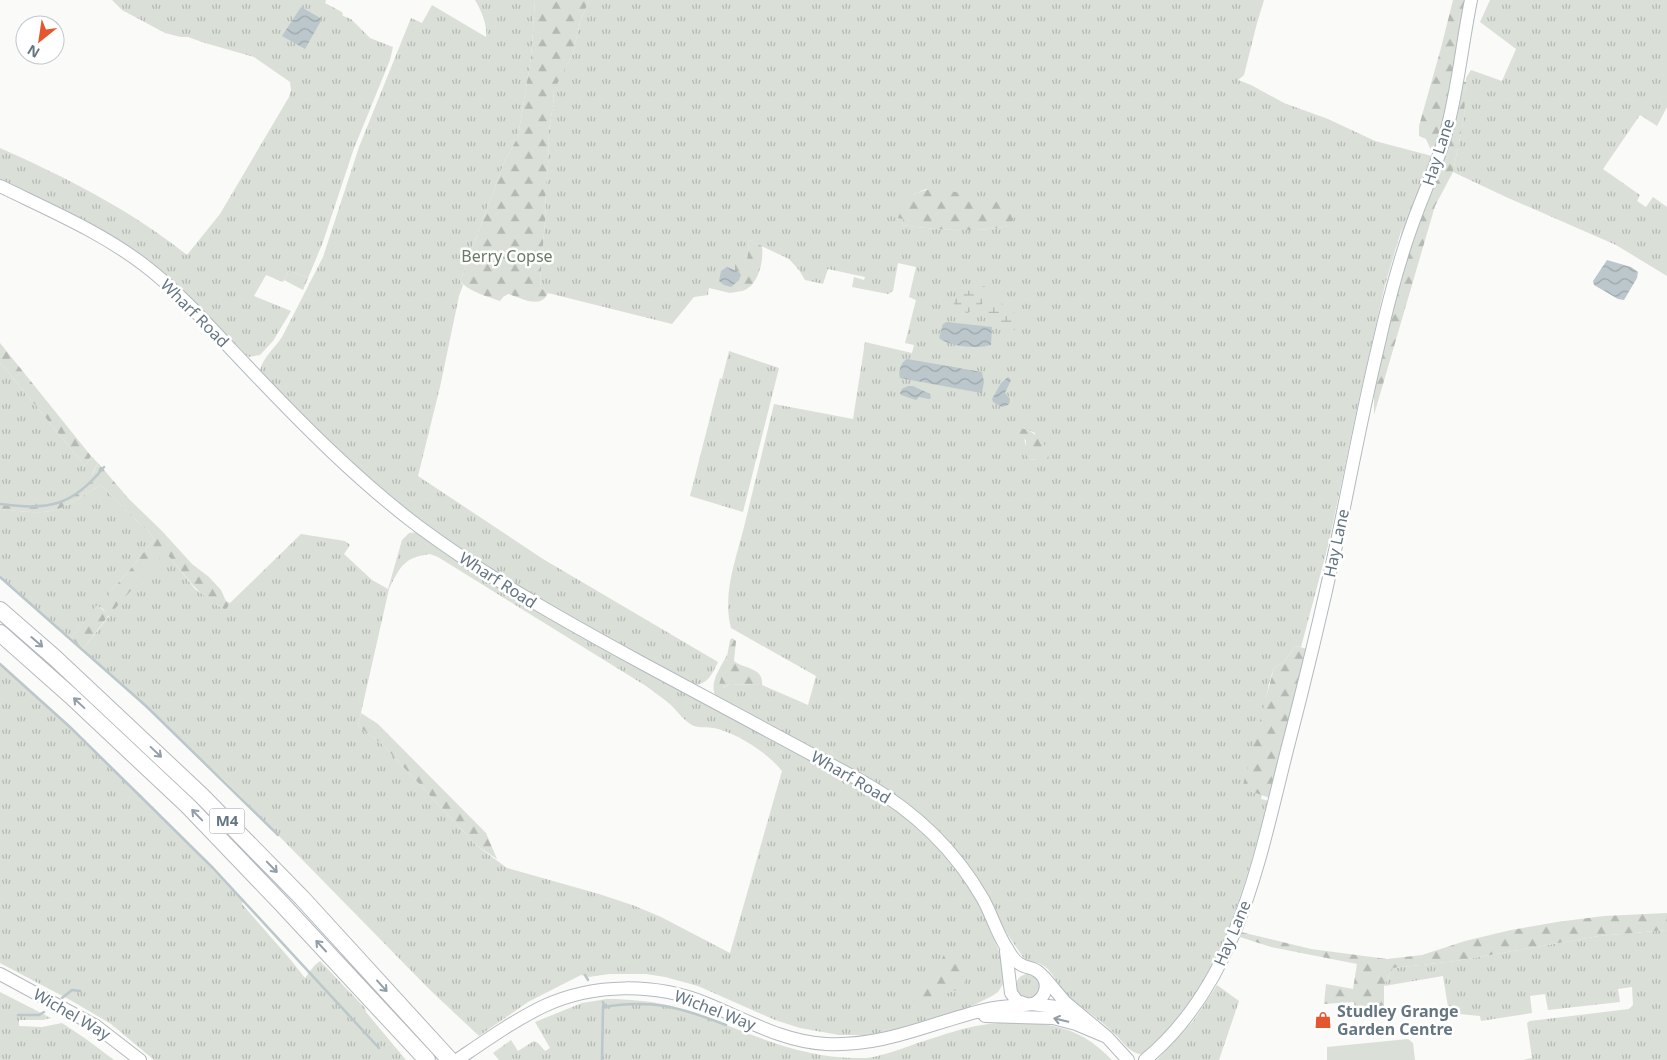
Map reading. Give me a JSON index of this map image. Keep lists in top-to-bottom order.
{
  "streets": {
    "highway": ["M4"],
    "street": ["Hay Lane", "Wharf Road", "Wichel Way"]
  },
  "crossings": [
    ["Wharf Road", "Wichel Way"]
  ],
  "parks": ["Berry Copse"],
  "places": {
    "shop": ["Studley Grange Garden Centre"]
  },
  "north": "bottom left"
}
